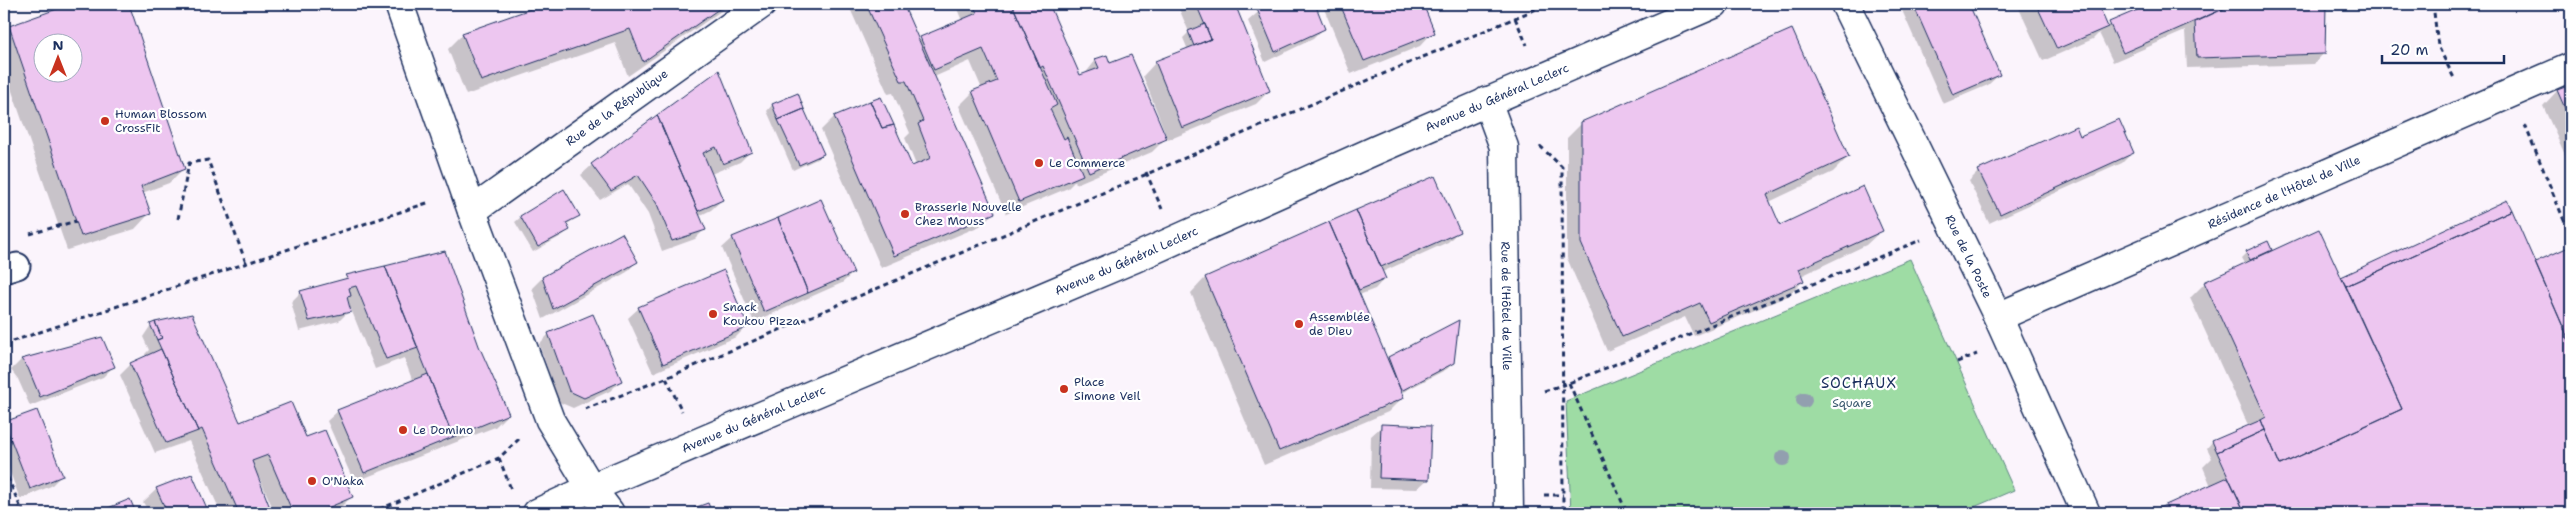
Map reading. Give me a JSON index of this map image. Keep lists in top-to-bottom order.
{
  "streets": {
    "street": [
      "Avenue du Général Leclerc",
      "Rue de la République",
      "Résidence de l'Hôtel de Ville",
      "Rue de la Poste",
      "Rue de l'Hôtel de Ville"
    ]
  },
  "crossings": [
    ["Avenue du Général Leclerc", "Rue de l'Hôtel de Ville"],
    ["Résidence de l'Hôtel de Ville", "Rue de la Poste"]
  ],
  "districts": ["SOCHAUX"],
  "parks": ["Square"],
  "places": [
    "Human Blossom CrossFit",
    "Le Commerce",
    "Brasserie Nouvelle Chez Mouss",
    "Snack Koukou Pizza",
    "Assemblée de Dieu",
    "Place Simone Veil",
    "Le Domino",
    "O'Naka"
  ],
  "scale_bar": "20 m",
  "north": "top"
}
